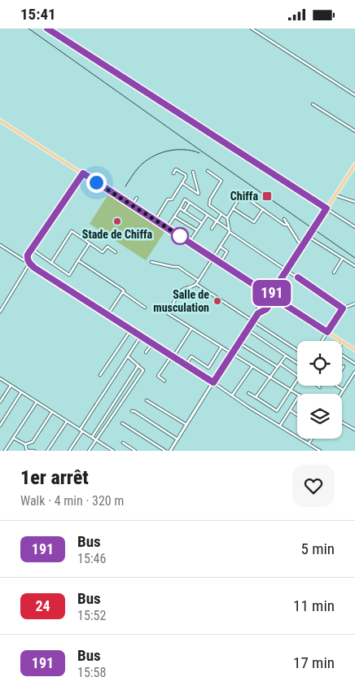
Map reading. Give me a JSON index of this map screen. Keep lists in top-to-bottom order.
{
  "places": {
    "transit": ["Chiffa"],
    "other": ["Stade de Chiffa", "Salle de musculation"]
  },
  "lines": ["bus line 191"],
  "page": {
    "status": "15:41",
    "on_map": "191",
    "heading": ["1er arrêt", "Walk · 4 min · 320 m"],
    "list": [
      {
        "mark": "191",
        "name": "Bus",
        "note": "15:46",
        "value": "5 min"
      },
      {
        "mark": "24",
        "name": "Bus",
        "note": "15:52",
        "value": "11 min"
      },
      {
        "mark": "191",
        "name": "Bus",
        "note": "15:58",
        "value": "17 min"
      }
    ]
  }
}
